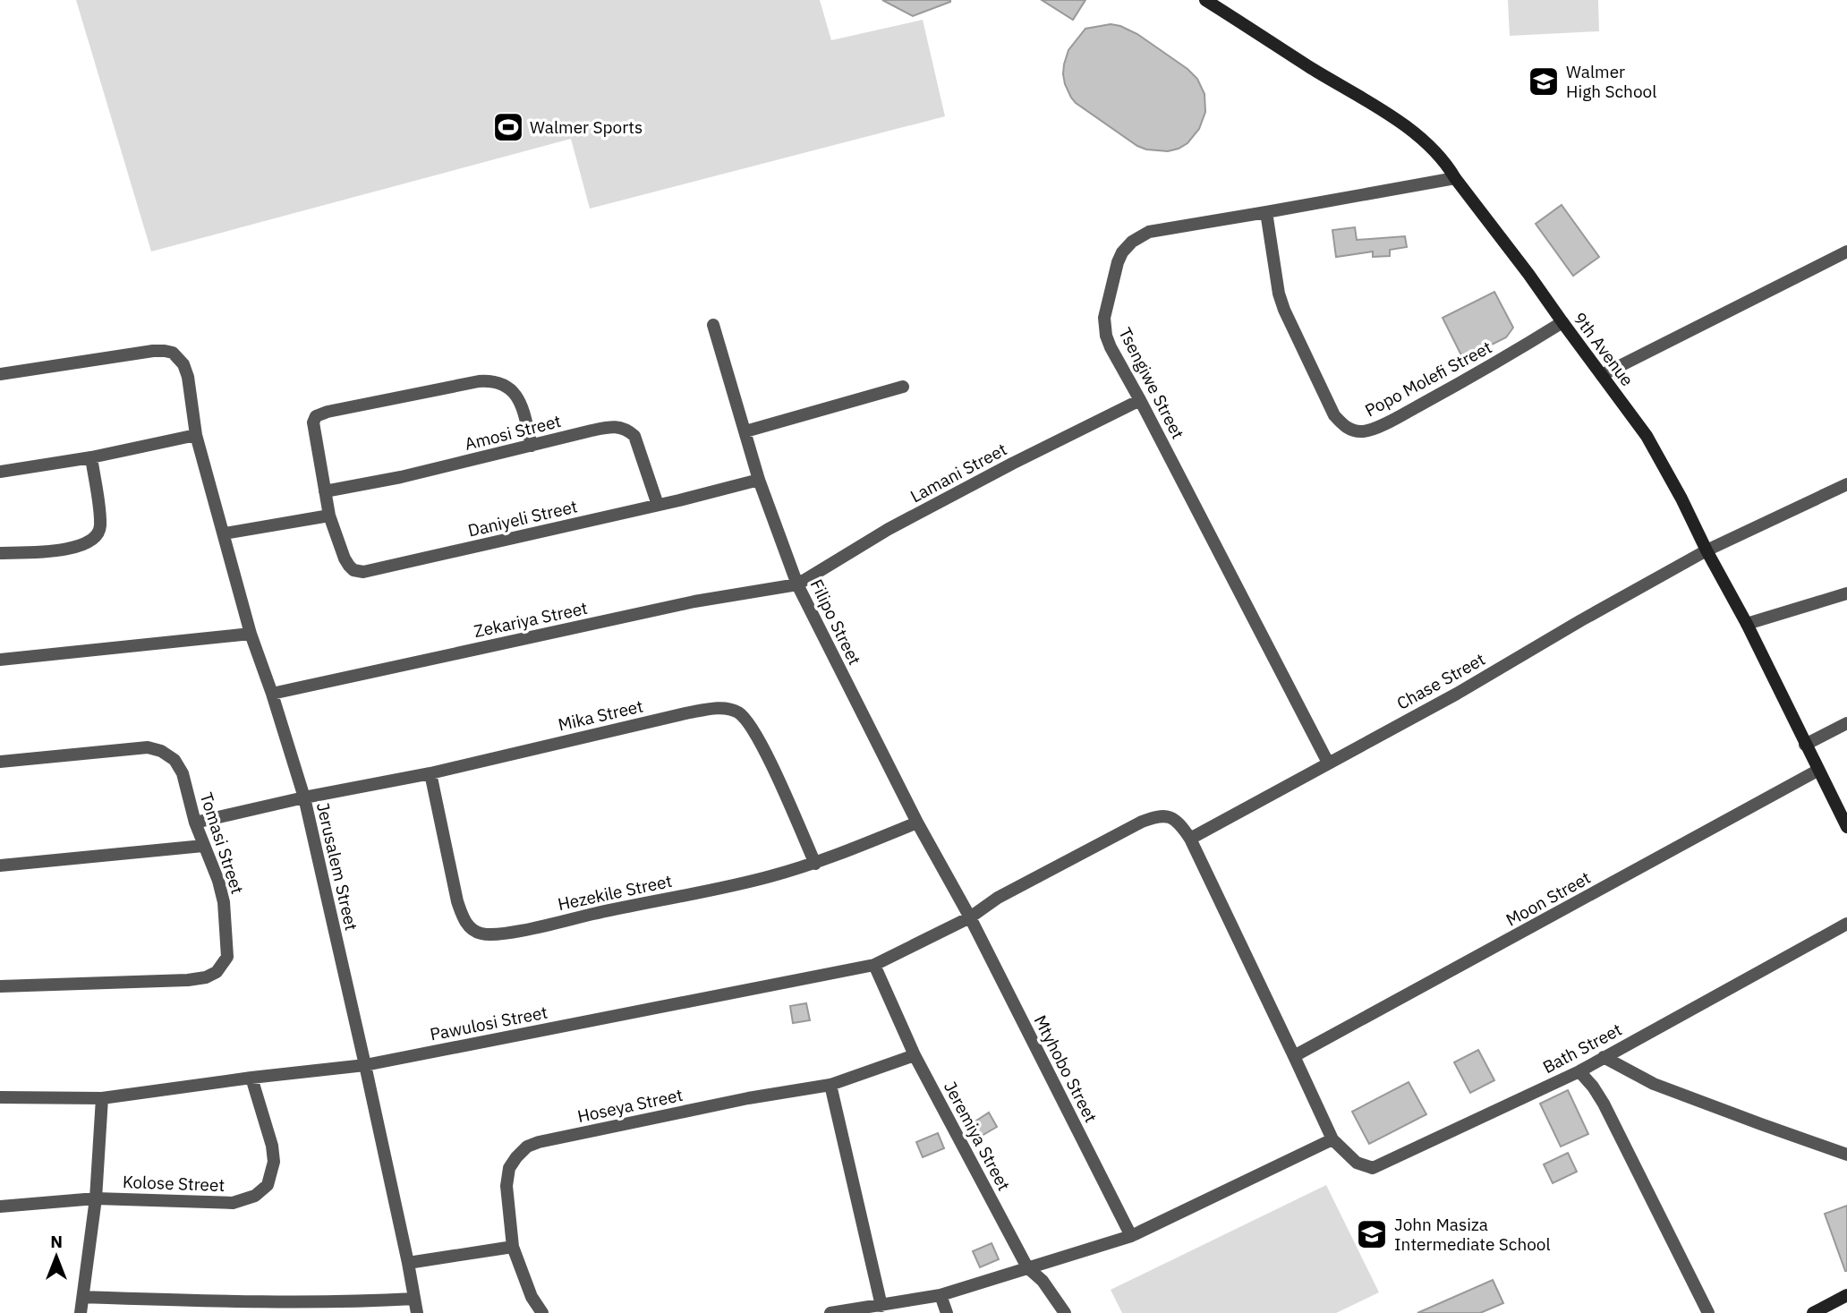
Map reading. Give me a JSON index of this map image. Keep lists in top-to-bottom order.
{
  "streets": {
    "street": [
      "9th Avenue",
      "Popo Molefi Street",
      "Tsengiwe Street",
      "Amosi Street",
      "Lamani Street",
      "Daniyeli Street",
      "Zekariya Street",
      "Filipo Street",
      "Chase Street",
      "Mika Street",
      "Tomasi Street",
      "Jerusalem Street",
      "Hezekile Street",
      "Moon Street",
      "Pawulosi Street",
      "Bath Street",
      "Mtyhobo Street",
      "Hoseya Street",
      "Jeremiya Street",
      "Kolose Street"
    ]
  },
  "crossings": [
    ["9th Avenue", "Popo Molefi Street"],
    ["9th Avenue", "Tsengiwe Street"],
    ["9th Avenue", "Chase Street"],
    ["9th Avenue", "Moon Street"],
    ["Popo Molefi Street", "Tsengiwe Street"],
    ["Tsengiwe Street", "Lamani Street"],
    ["Tsengiwe Street", "Chase Street"],
    ["Amosi Street", "Daniyeli Street"],
    ["Lamani Street", "Zekariya Street"],
    ["Lamani Street", "Filipo Street"],
    ["Daniyeli Street", "Filipo Street"],
    ["Zekariya Street", "Filipo Street"],
    ["Zekariya Street", "Jerusalem Street"],
    ["Filipo Street", "Hezekile Street"],
    ["Filipo Street", "Pawulosi Street"],
    ["Filipo Street", "Mtyhobo Street"],
    ["Chase Street", "Pawulosi Street"],
    ["Mika Street", "Tomasi Street"],
    ["Mika Street", "Jerusalem Street"],
    ["Mika Street", "Hezekile Street"],
    ["Jerusalem Street", "Pawulosi Street"],
    ["Moon Street", "Pawulosi Street"],
    ["Pawulosi Street", "Bath Street"],
    ["Pawulosi Street", "Mtyhobo Street"],
    ["Pawulosi Street", "Jeremiya Street"],
    ["Pawulosi Street", "Kolose Street"],
    ["Hoseya Street", "Jeremiya Street"]
  ],
  "places": {
    "school or university": ["Walmer High School", "John Masiza Intermediate School"],
    "sports": ["Walmer Sports"]
  },
  "north": "top"
}
